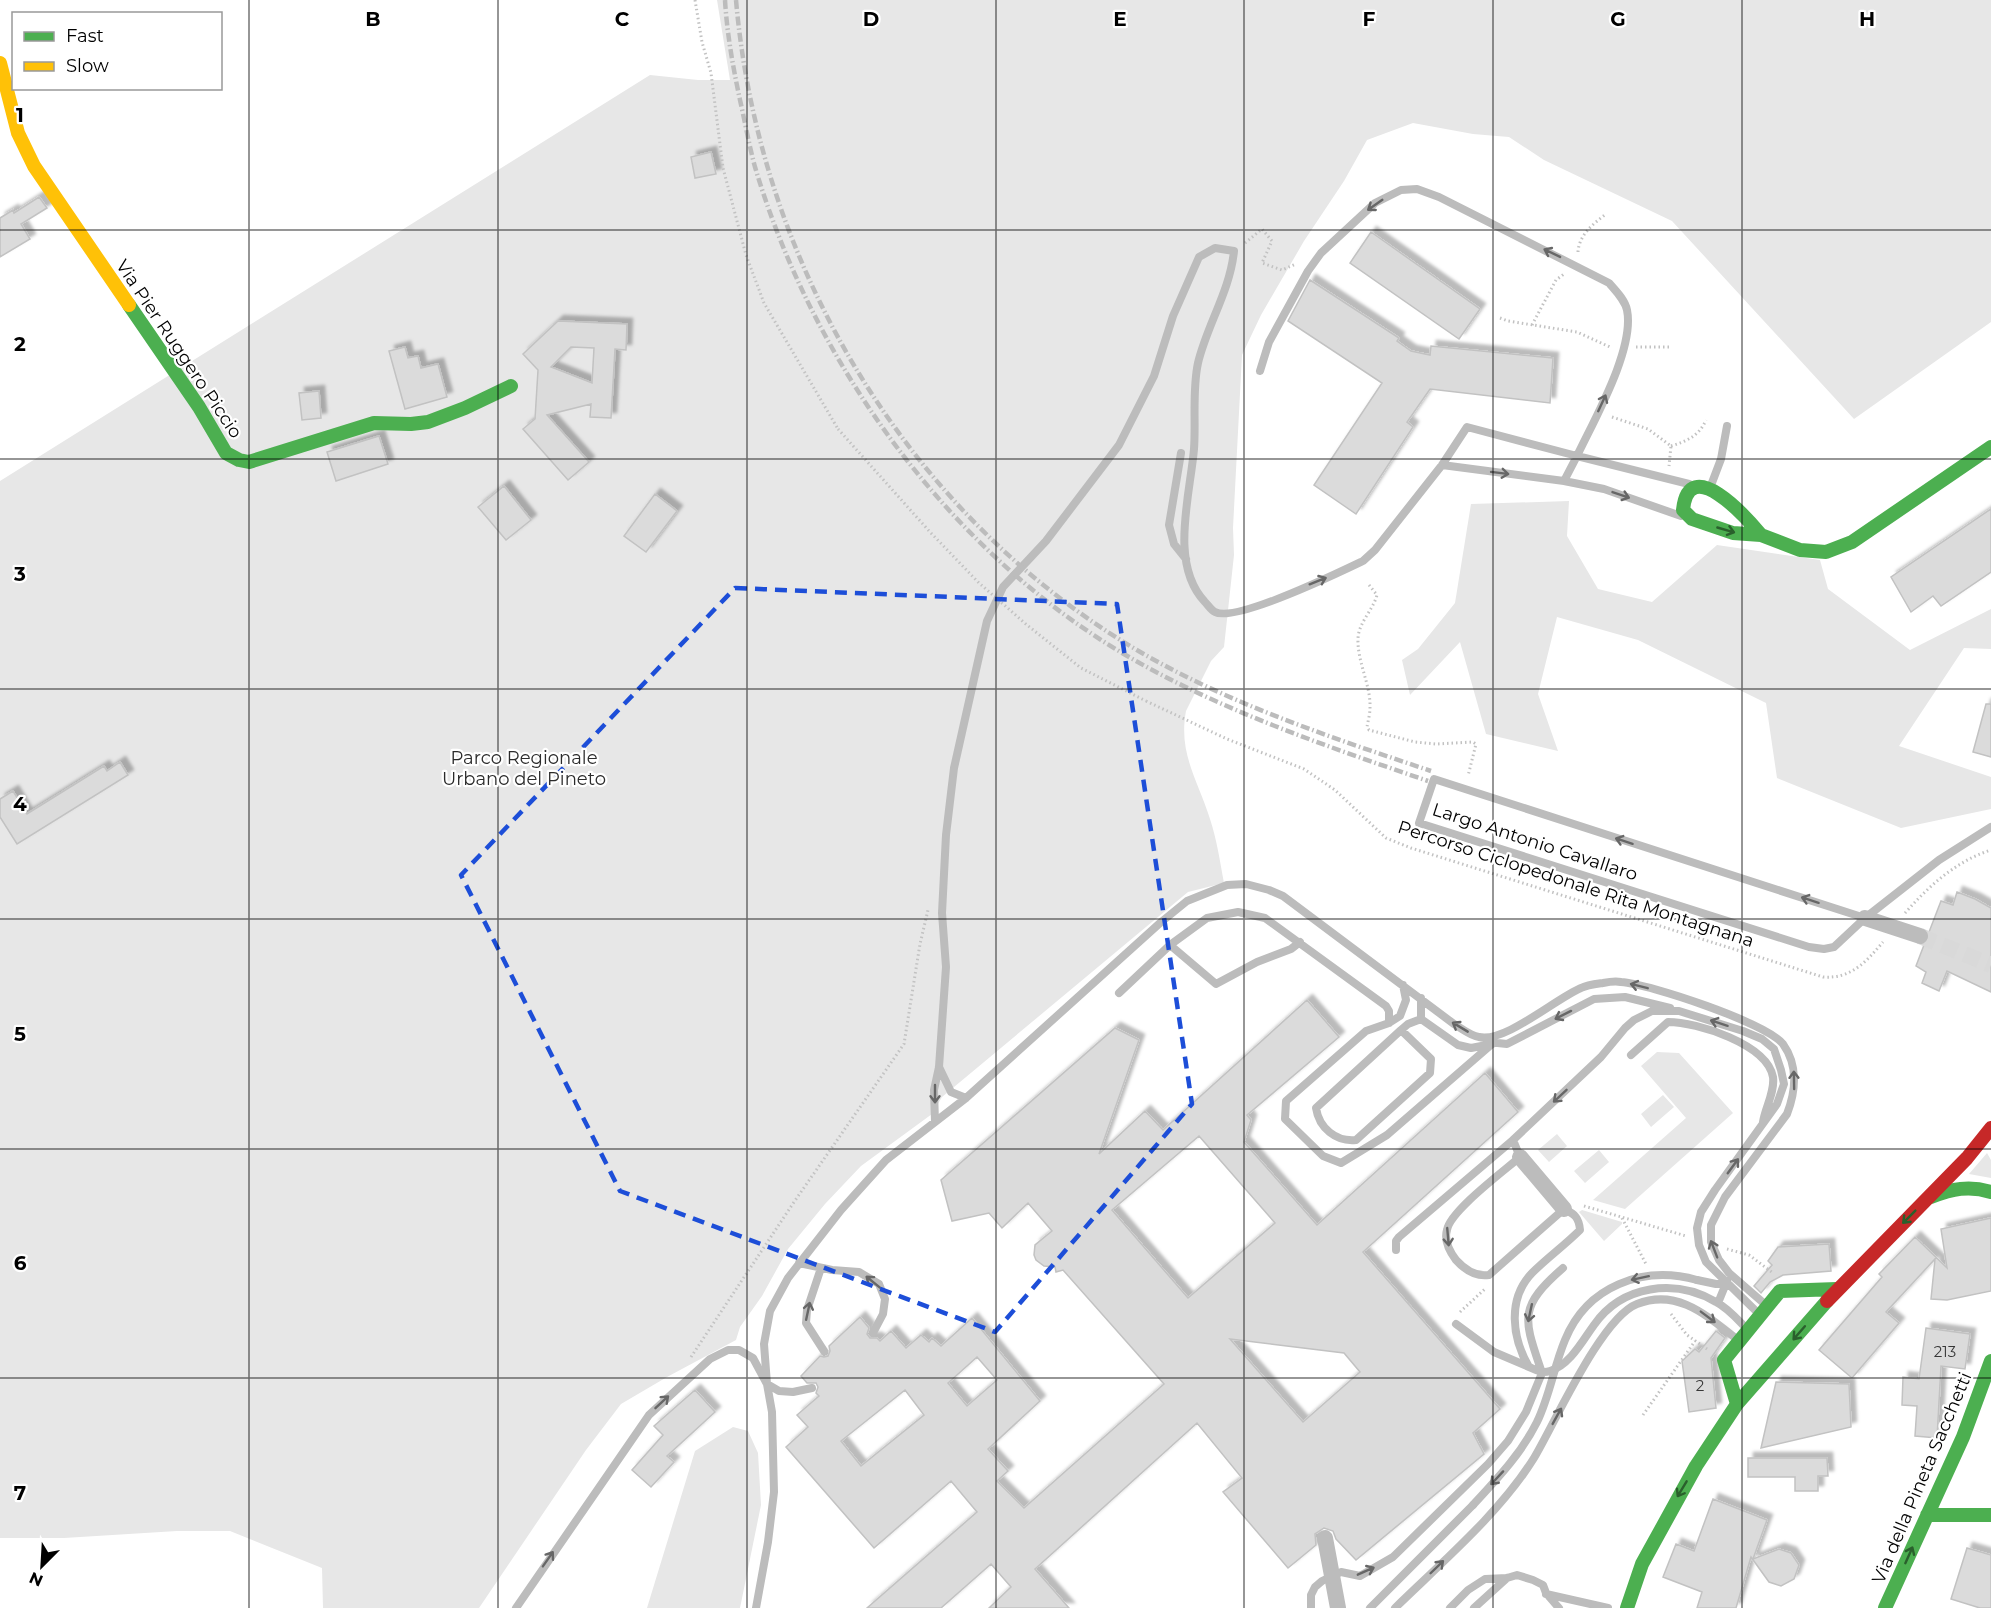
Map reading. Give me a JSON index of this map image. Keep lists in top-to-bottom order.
{
  "streets": {
    "street": ["Via Pier Ruggero Piccio", "Via della Pineta Sacchetti"],
    "lane": ["Largo Antonio Cavallaro"],
    "path": ["Percorso Ciclopedonale Rita Montagnana"]
  },
  "one_way": ["Largo Antonio Cavallaro", "Via della Pineta Sacchetti"],
  "parks": ["Parco Regionale Urbano del Pineto"],
  "house_numbers": ["213", "2"],
  "legend": ["Fast", "Slow"],
  "north": "bottom left",
  "grid": {
    "columns": [
      "B",
      "C",
      "D",
      "E",
      "F",
      "G",
      "H"
    ],
    "rows": [
      "1",
      "2",
      "3",
      "4",
      "5",
      "6",
      "7"
    ]
  }
}
